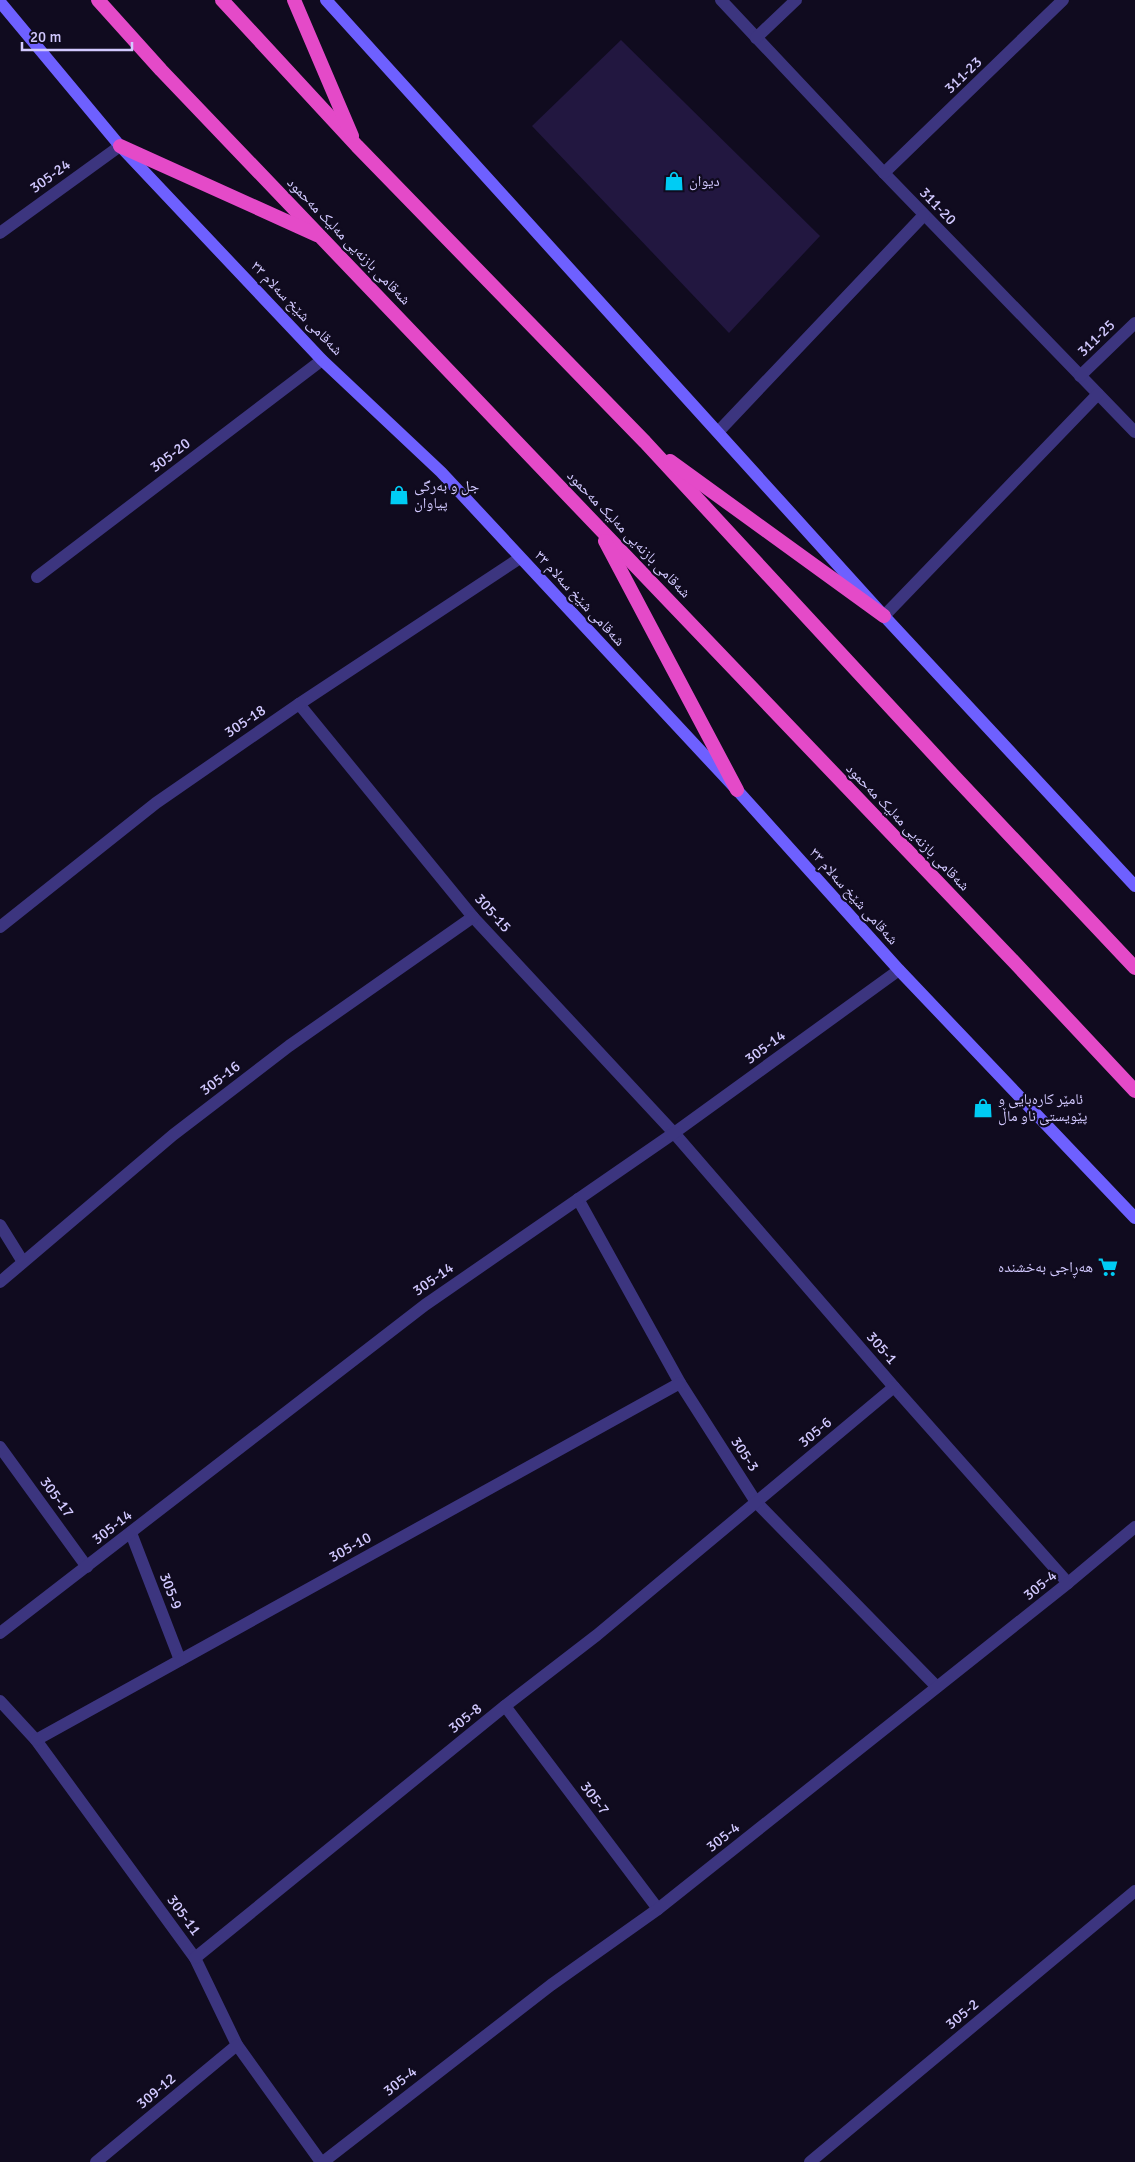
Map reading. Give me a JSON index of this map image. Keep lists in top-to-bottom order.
{
  "streets": {
    "highway": ["شەقامی بازنەیی مەلیک مەحمود"],
    "main road": ["شەقامی شێخ سەلام ٣٣"],
    "street": [
      "311-23",
      "305-24",
      "311-20",
      "311-25",
      "305-20",
      "305-18",
      "305-15",
      "305-14",
      "305-16",
      "305-1",
      "305-6",
      "305-3",
      "305-17",
      "305-10",
      "305-4",
      "305-9",
      "305-8",
      "305-7",
      "305-11",
      "305-2",
      "309-12"
    ]
  },
  "crossings": [
    ["311-23", "311-20"],
    ["305-24", "شەقامی شێخ سەلام ٣٣"],
    ["311-20", "311-25"],
    ["شەقامی شێخ سەلام ٣٣", "305-20"],
    ["شەقامی شێخ سەلام ٣٣", "305-18"],
    ["شەقامی شێخ سەلام ٣٣", "305-14"],
    ["305-18", "305-15"],
    ["305-15", "305-14"],
    ["305-15", "305-16"],
    ["305-15", "305-1"],
    ["305-14", "305-1"],
    ["305-14", "305-3"],
    ["305-14", "305-17"],
    ["305-14", "305-9"],
    ["305-1", "305-6"],
    ["305-1", "305-4"],
    ["305-6", "305-3"],
    ["305-6", "305-8"],
    ["305-3", "305-10"],
    ["305-3", "305-4"],
    ["305-3", "305-8"],
    ["305-10", "305-9"],
    ["305-10", "305-11"],
    ["305-4", "305-7"],
    ["305-4", "305-11"],
    ["305-8", "305-7"],
    ["305-8", "305-11"],
    ["305-11", "309-12"]
  ],
  "places": {
    "shop": ["دیوان", "جل و بەرگی پیاوان", "ئامێر کارەبایی و پێویستی ناو ماڵ"],
    "supermarket": ["هەڕاجی بەخشندە"]
  },
  "scale_bar": "20 m"
}
